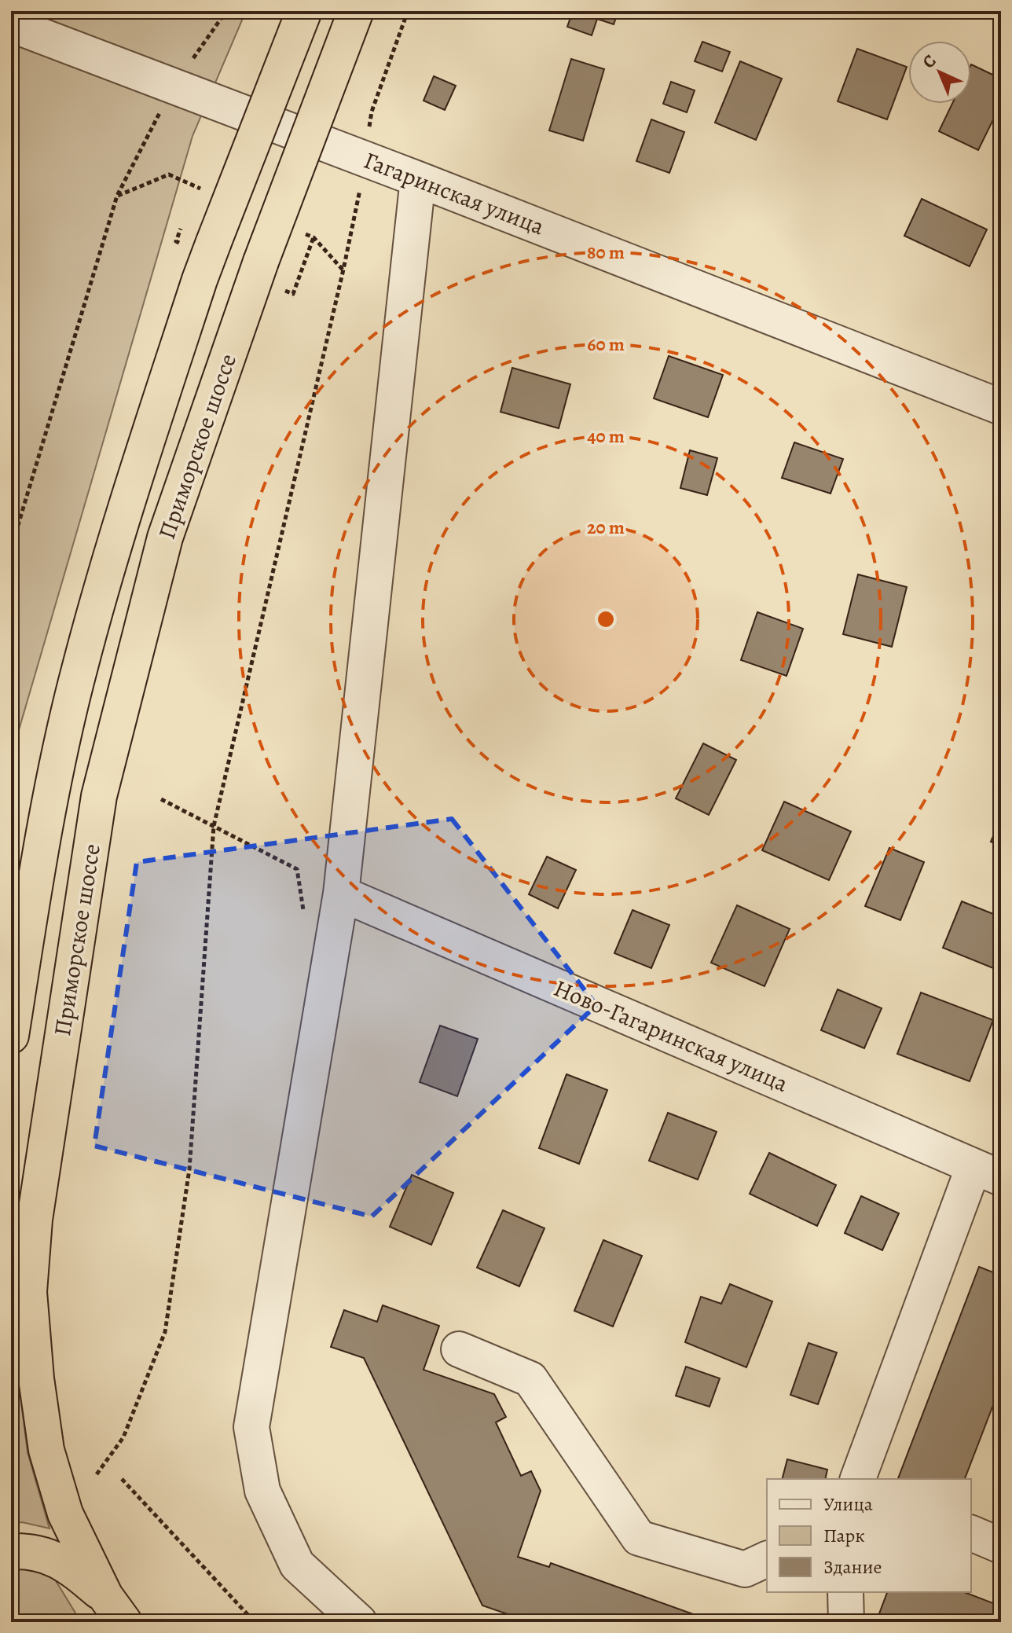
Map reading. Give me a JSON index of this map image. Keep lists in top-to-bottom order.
{
  "streets": {
    "highway": ["Приморское шоссе"],
    "street": ["Гагаринская улица", "Ново-Гагаринская улица"]
  },
  "legend": ["Улица", "Парк", "Здание"],
  "north": "top left",
  "rings": [
    "80 m",
    "60 m",
    "40 m",
    "20 m"
  ]
}
